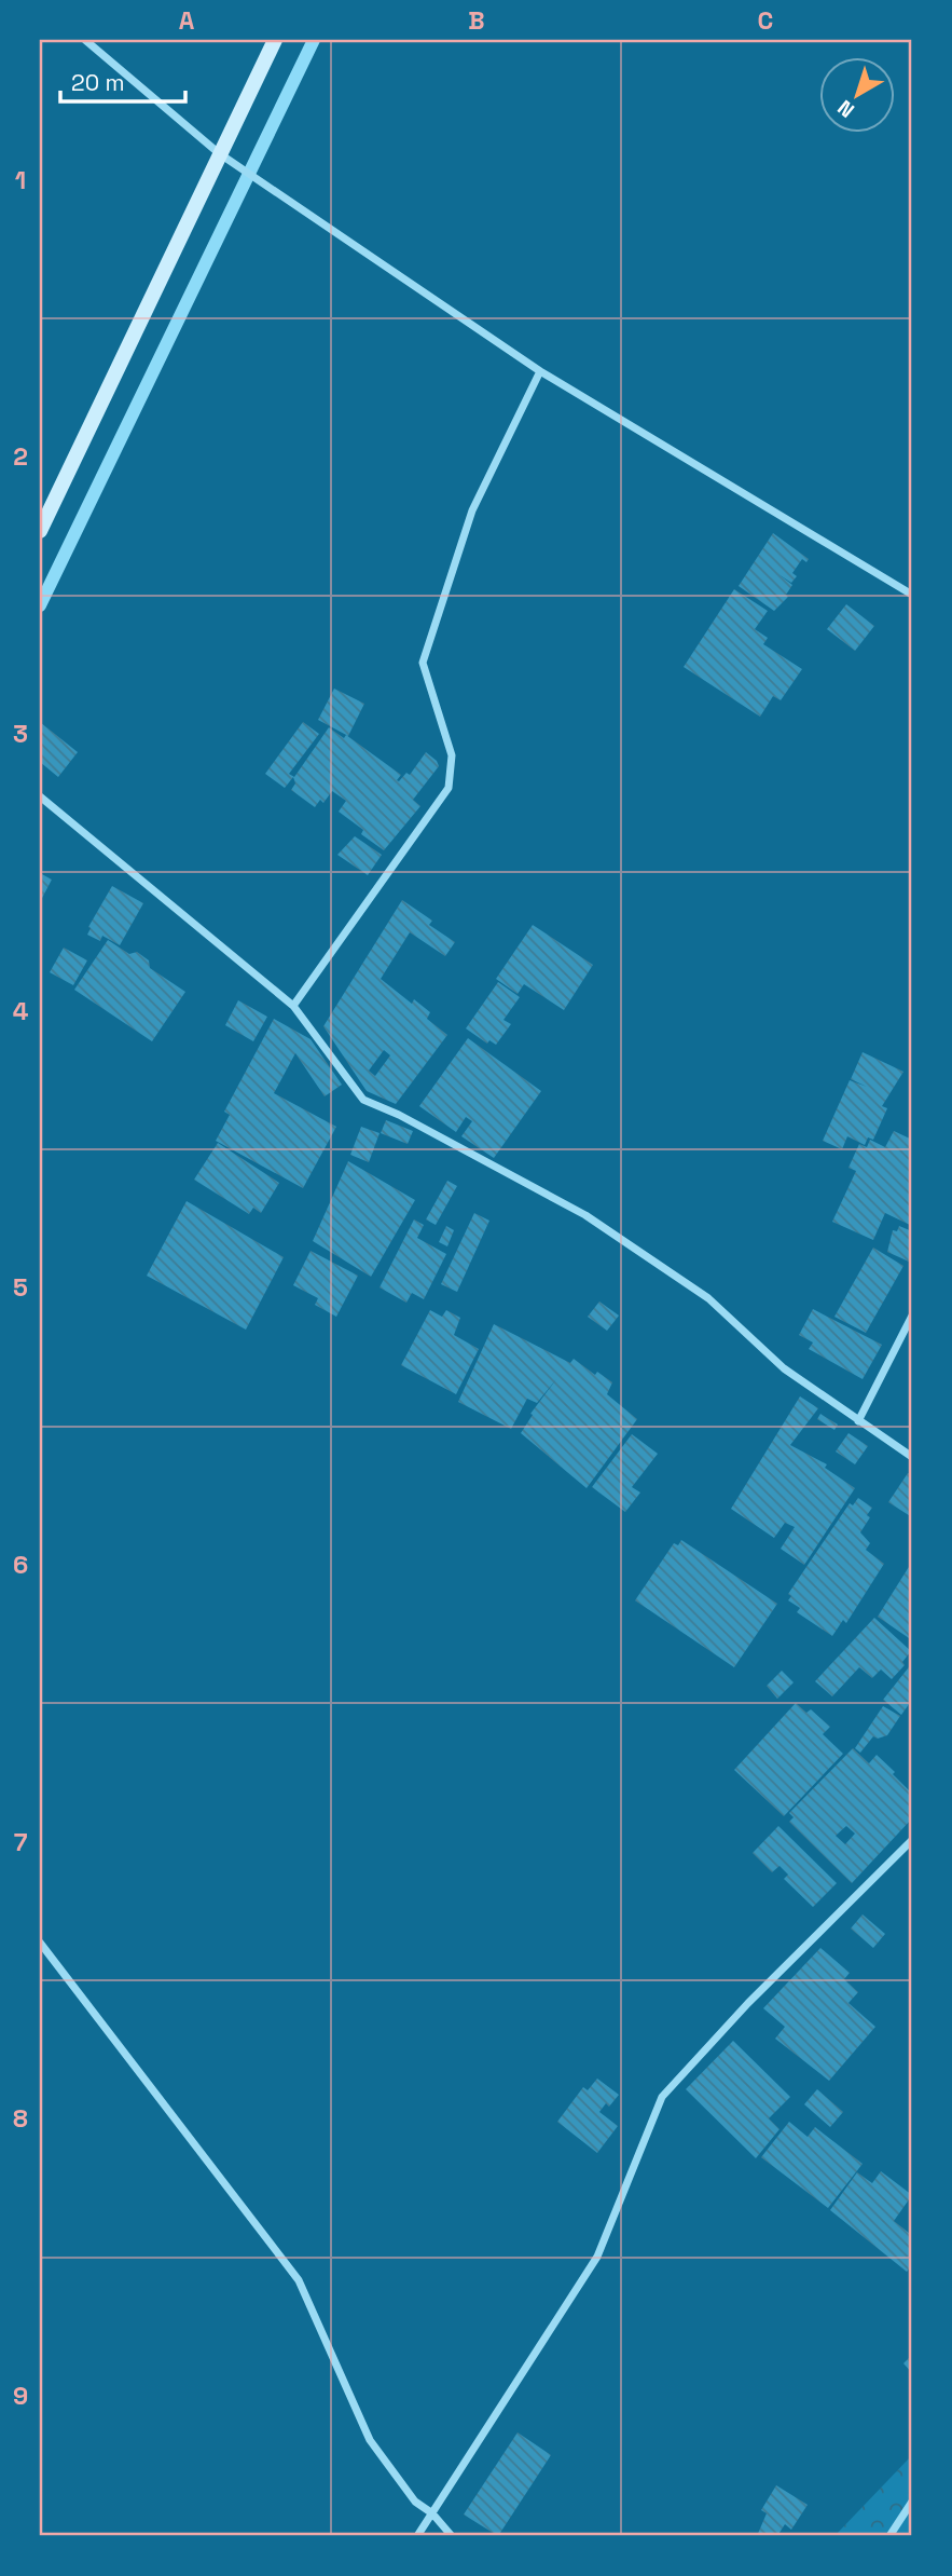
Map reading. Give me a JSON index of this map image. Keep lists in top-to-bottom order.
{
  "scale_bar": "20 m",
  "north": "bottom left",
  "grid": {
    "columns": ["A", "B", "C"],
    "rows": [
      "1",
      "2",
      "3",
      "4",
      "5",
      "6",
      "7",
      "8",
      "9"
    ]
  }
}
